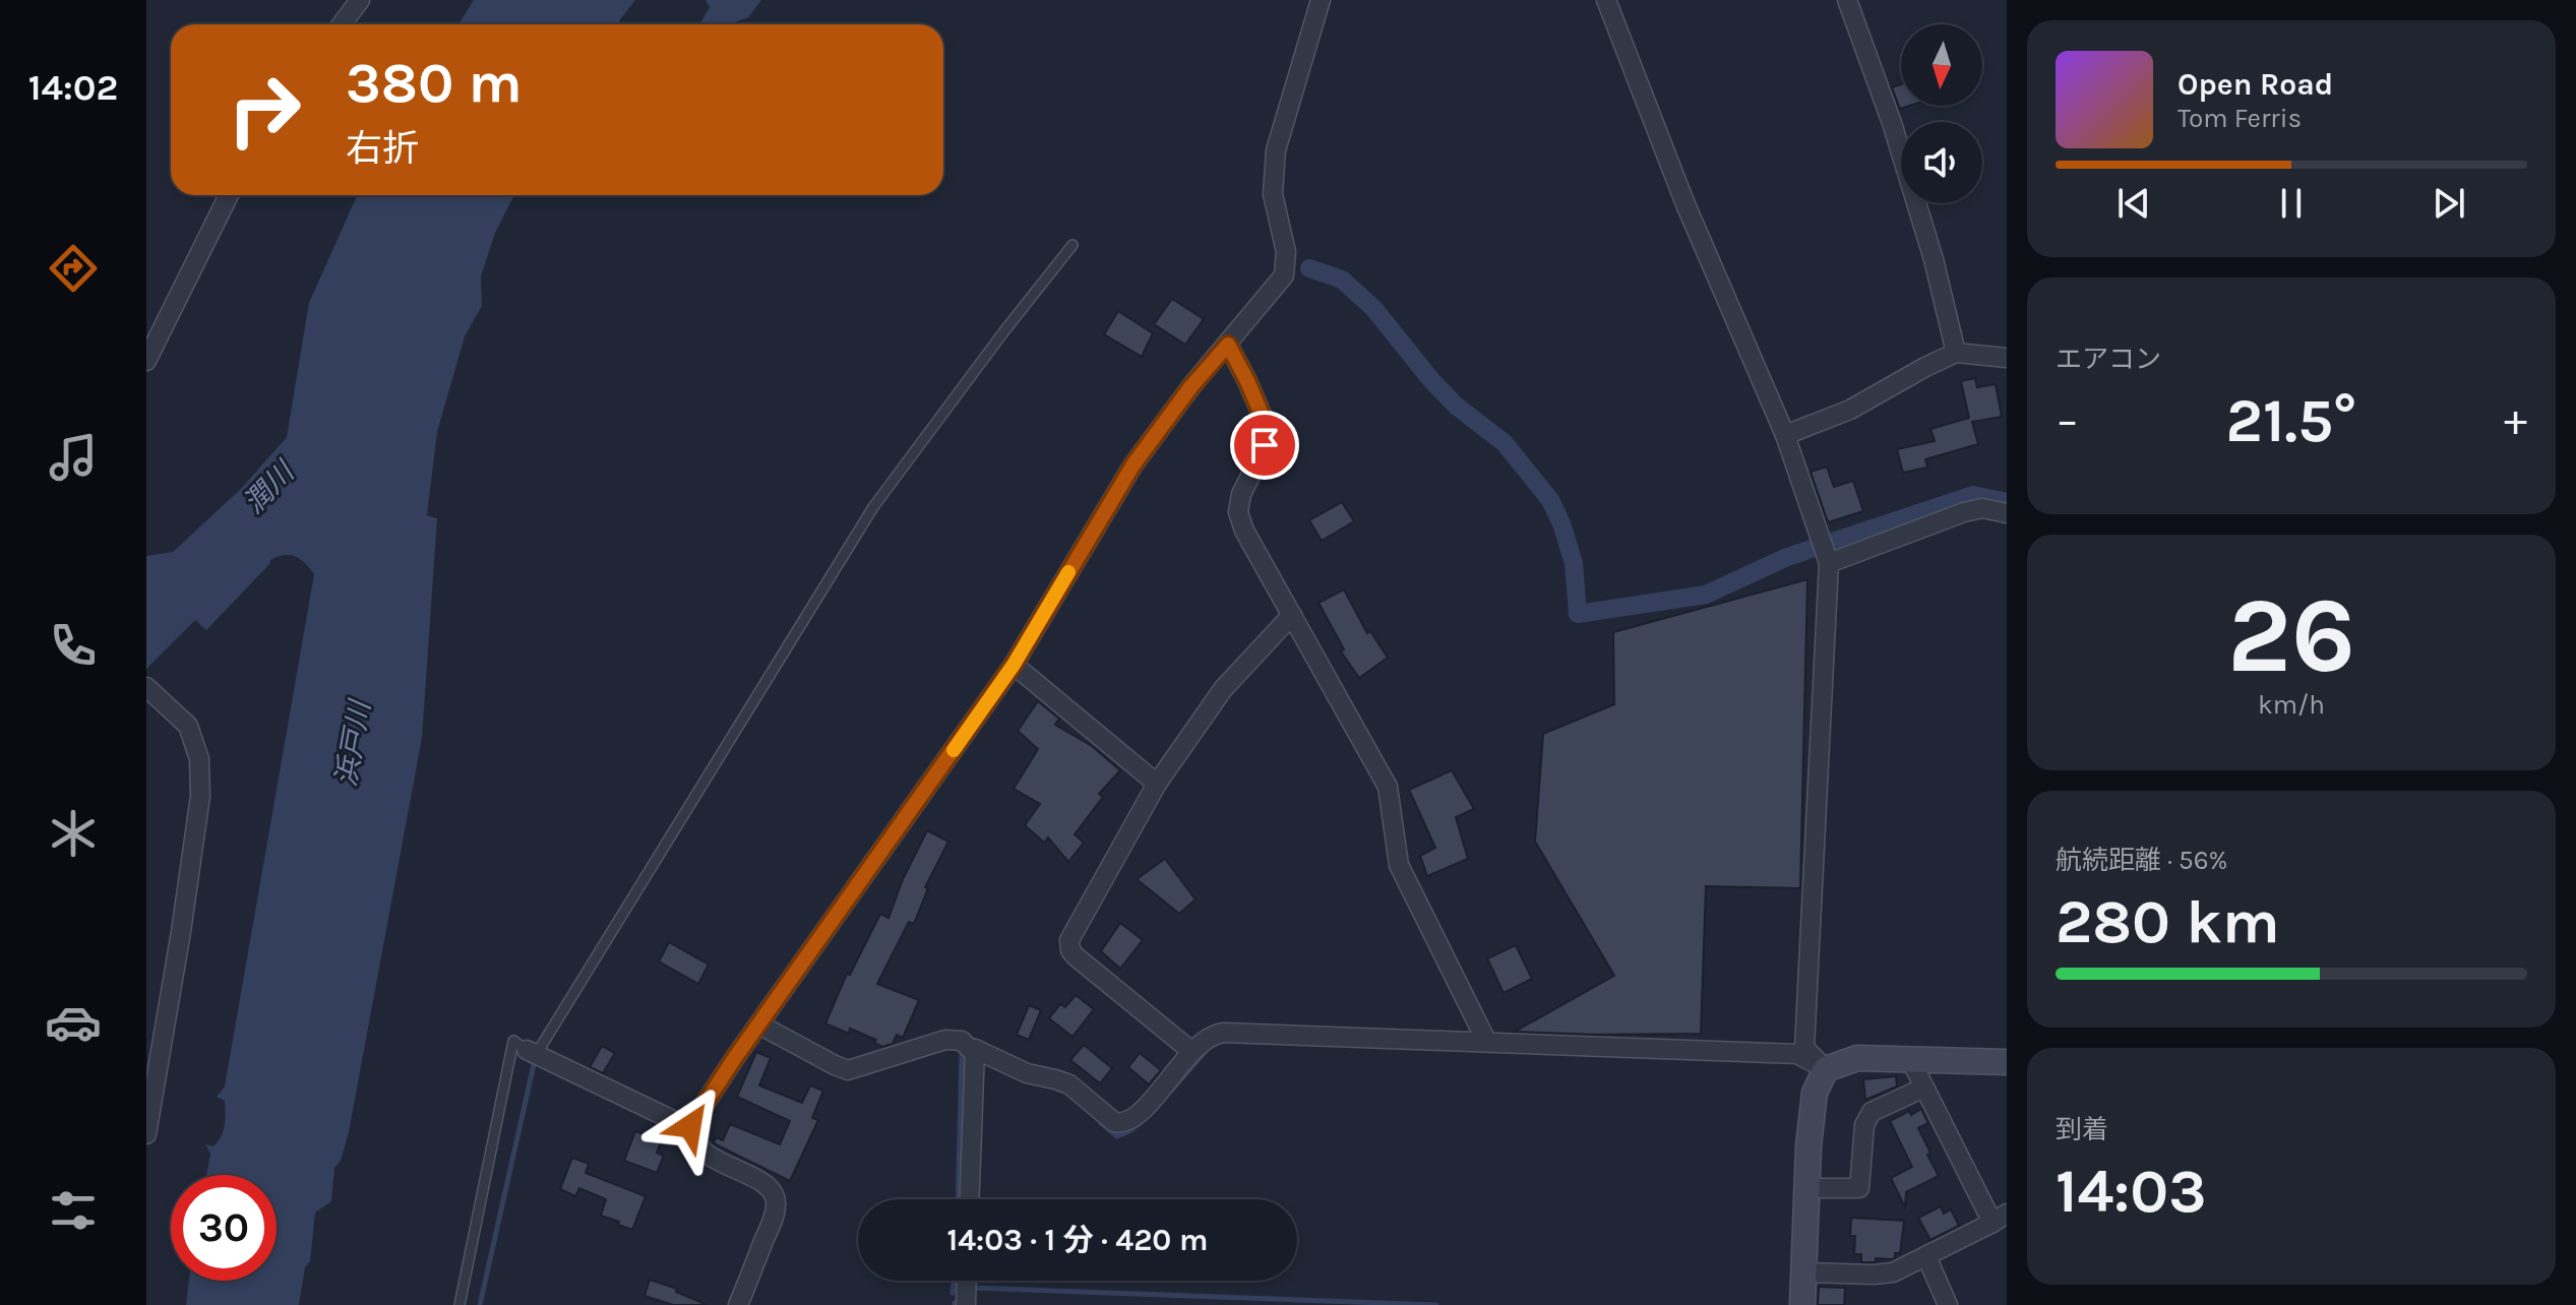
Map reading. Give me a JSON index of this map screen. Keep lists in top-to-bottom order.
{
  "water": ["潤川", "浜戸川"],
  "north": "bottom",
  "page": {
    "tabs": "14:02",
    "turn": ["380 m", "右折"],
    "song": ["Open Road", "Tom Ferris"],
    "tile": [
      "エアコン",
      ["26", "km/h"],
      ["航続距離 · 56%", "280 km"],
      ["到着", "14:03"]
    ],
    "heat": ["−", "21.5°", "+"],
    "limit": "30",
    "trip": "14:03 · 1 分 · 420 m"
  }
}
